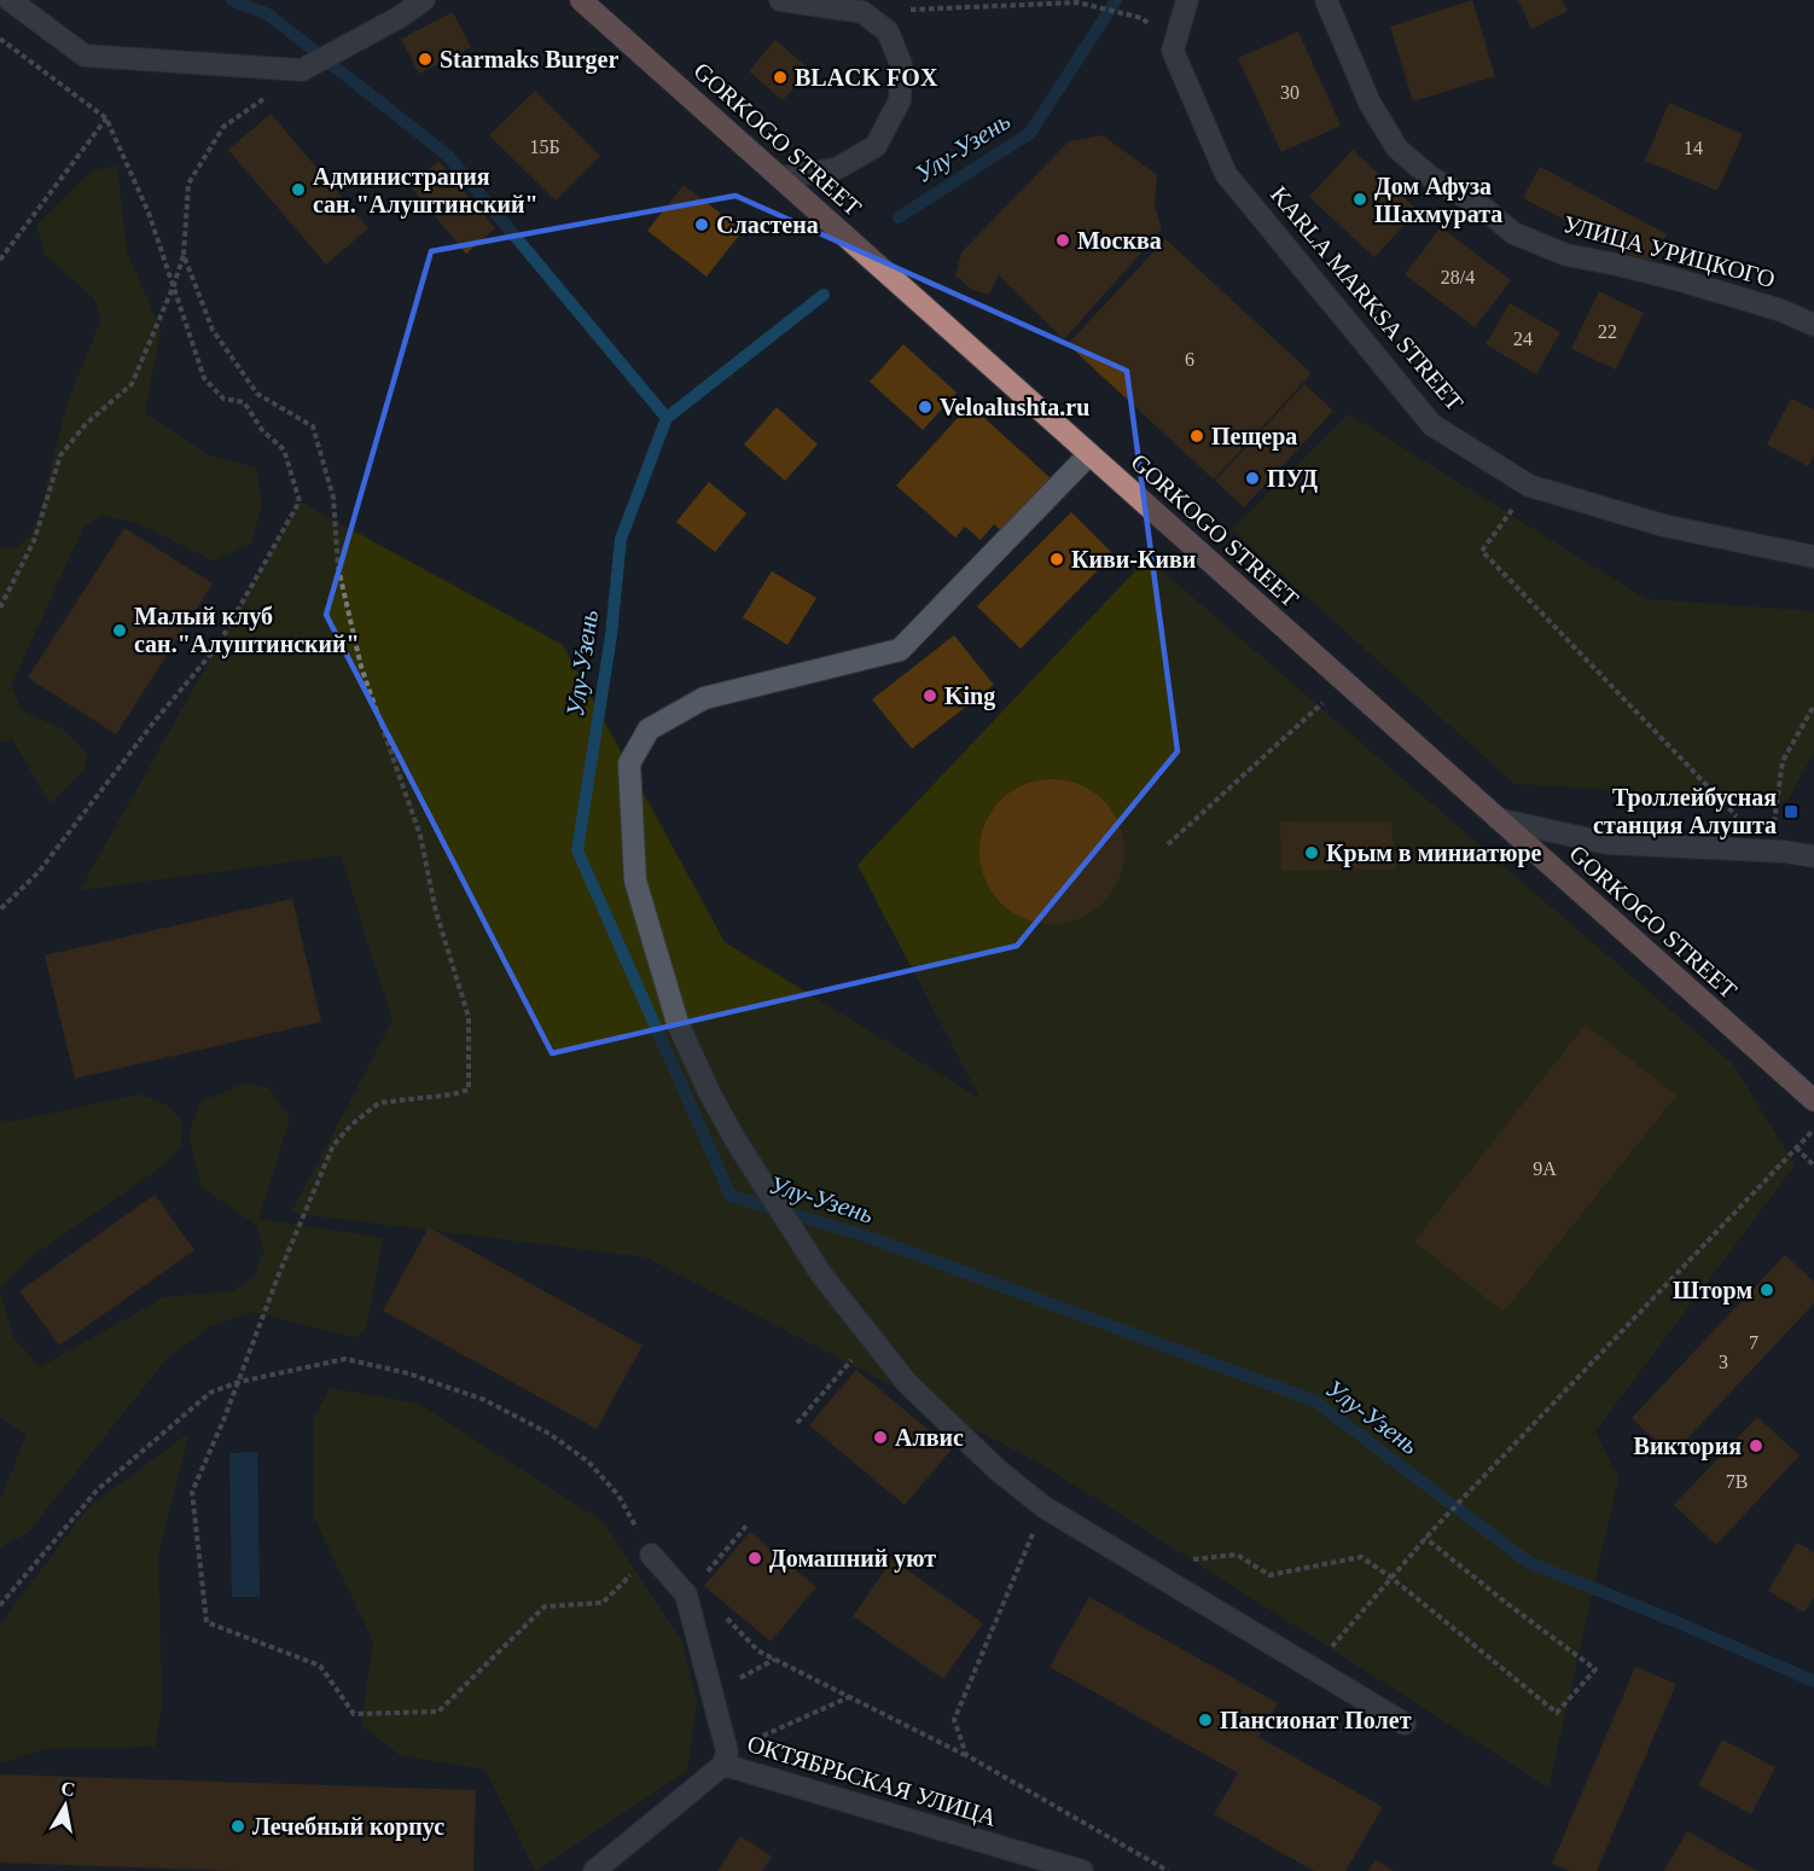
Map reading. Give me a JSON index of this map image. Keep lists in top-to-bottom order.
{
  "streets": {
    "main road": ["GORKOGO STREET"],
    "street": ["УЛИЦА УРИЦКОГО", "KARLA MARKSA STREET", "ОКТЯБРЬСКАЯ УЛИЦА"]
  },
  "water": ["Улу-Узень"],
  "places": {
    "other": [
      "Starmaks Burger",
      "BLACK FOX",
      "Администрация сан.\"Алуштинский\"",
      "Дом Афуза Шахмурата",
      "Сластена",
      "Москва",
      "Veloalushta.ru",
      "Пещера",
      "ПУД",
      "Киви-Киви",
      "Малый клуб сан.\"Алуштинский\"",
      "King",
      "Крым в миниатюре",
      "Шторм",
      "Алвис",
      "Виктория",
      "Домашний уют",
      "Пансионат Полет",
      "Лечебный корпус"
    ],
    "transit": ["Троллейбусная станция Алушта"]
  },
  "house_numbers": [
    "30",
    "15Б",
    "14",
    "28/4",
    "22",
    "24",
    "6",
    "9А",
    "7",
    "3",
    "7В"
  ],
  "north": "top"
}
